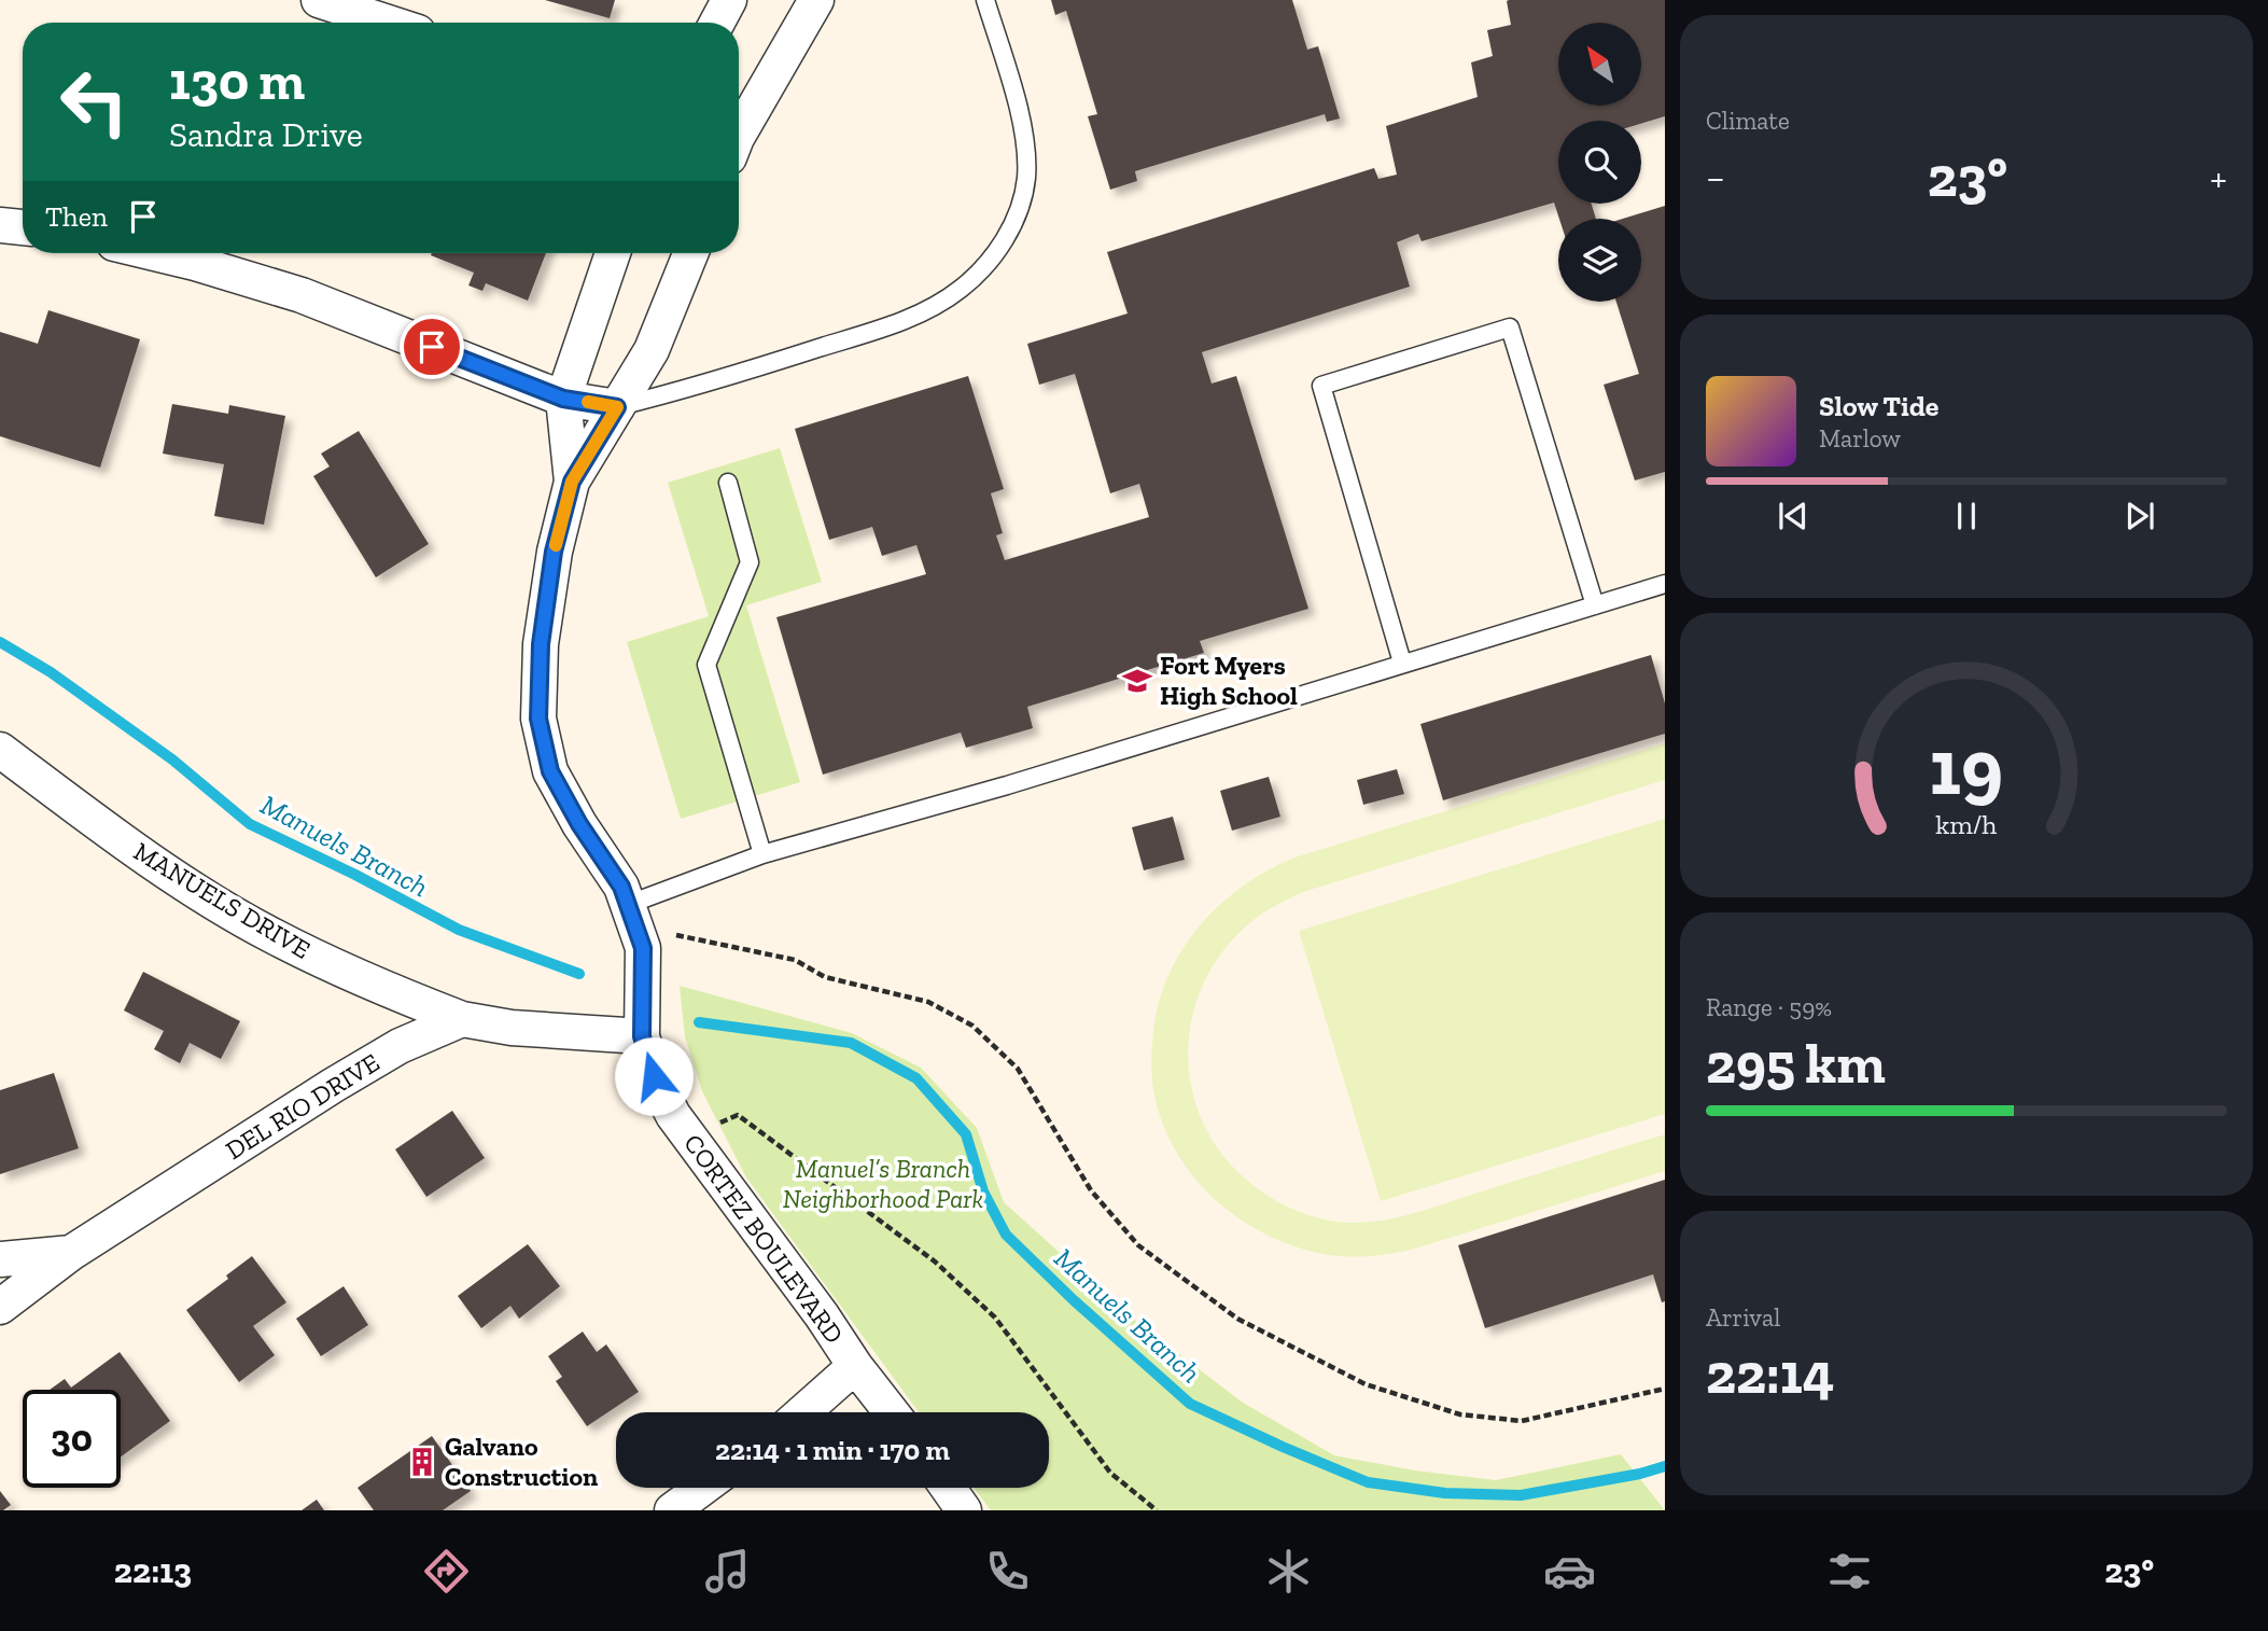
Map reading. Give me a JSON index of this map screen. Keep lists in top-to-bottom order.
{
  "streets": {
    "street": ["MANUELS DRIVE", "DEL RIO DRIVE", "CORTEZ BOULEVARD"]
  },
  "crossings": [
    ["MANUELS DRIVE", "DEL RIO DRIVE"]
  ],
  "water": ["Manuels Branch"],
  "parks": ["Manuel’s Branch Neighborhood Park"],
  "places": {
    "school or university": ["Fort Myers High School"],
    "building": ["Galvano Construction"]
  },
  "north": "top left",
  "page": {
    "tile": [
      "Climate",
      ["Range · 59%", "295 km"],
      ["Arrival", "22:14"]
    ],
    "turn": ["130 m", "Sandra Drive"],
    "heat": ["−", "23°", "+"],
    "then": "Then",
    "song": ["Slow Tide", "Marlow"],
    "limit": "30",
    "trip": "22:14 · 1 min · 170 m",
    "tabs": ["22:13", "23°"],
    "gauge": ["19", "km/h"]
  }
}
